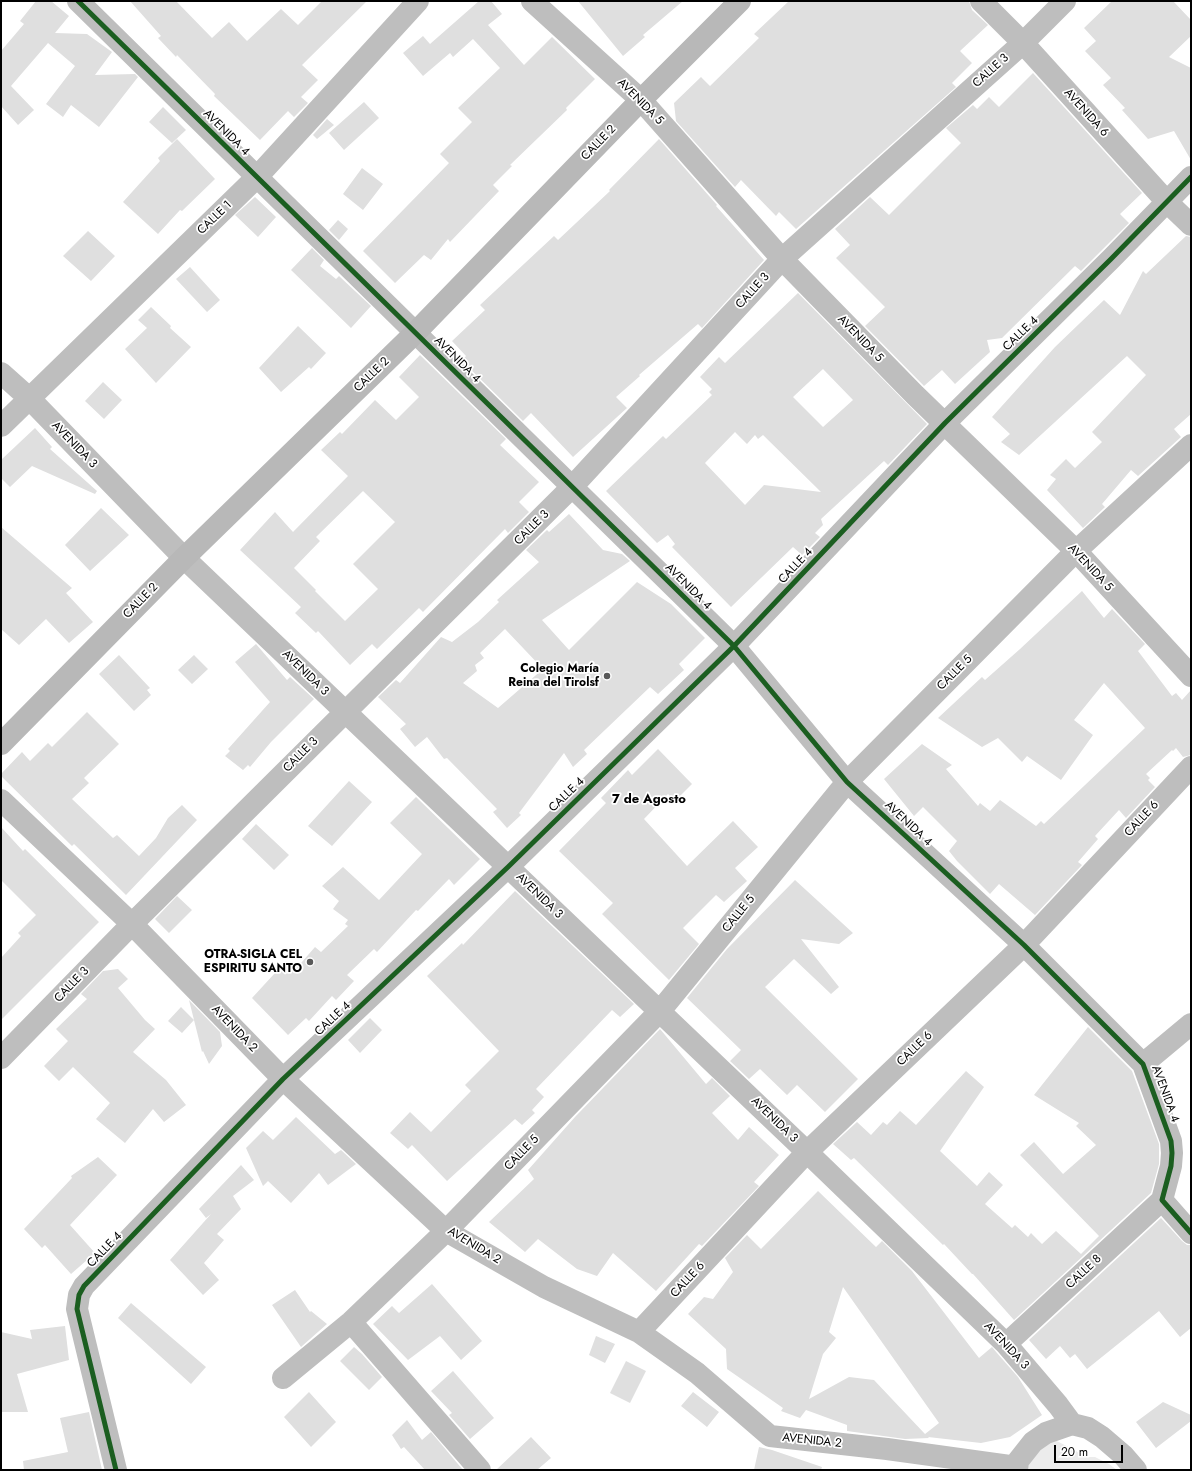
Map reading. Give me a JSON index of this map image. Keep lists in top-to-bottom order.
{
  "streets": {
    "main road": ["CALLE 2"],
    "street": [
      "CALLE 3",
      "AVENIDA 5",
      "AVENIDA 6",
      "AVENIDA 4",
      "CALLE 1",
      "CALLE 4",
      "AVENIDA 3",
      "CALLE 5",
      "CALLE 6",
      "AVENIDA 2",
      "CALLE 8"
    ]
  },
  "crossings": [
    ["CALLE 3", "AVENIDA 5"],
    ["CALLE 3", "AVENIDA 6"],
    ["CALLE 3", "AVENIDA 4"],
    ["CALLE 3", "AVENIDA 3"],
    ["CALLE 3", "AVENIDA 2"],
    ["AVENIDA 5", "CALLE 2"],
    ["AVENIDA 5", "CALLE 4"],
    ["AVENIDA 5", "CALLE 5"],
    ["AVENIDA 6", "CALLE 4"],
    ["AVENIDA 4", "CALLE 2"],
    ["AVENIDA 4", "CALLE 1"],
    ["AVENIDA 4", "CALLE 4"],
    ["AVENIDA 4", "CALLE 5"],
    ["AVENIDA 4", "CALLE 6"],
    ["AVENIDA 4", "CALLE 8"],
    ["CALLE 2", "AVENIDA 3"],
    ["CALLE 1", "AVENIDA 3"],
    ["CALLE 4", "AVENIDA 3"],
    ["CALLE 4", "AVENIDA 2"],
    ["AVENIDA 3", "CALLE 5"],
    ["AVENIDA 3", "CALLE 6"],
    ["AVENIDA 3", "CALLE 8"],
    ["CALLE 5", "AVENIDA 2"],
    ["CALLE 6", "AVENIDA 2"]
  ],
  "districts": ["7 de Agosto"],
  "places": ["Colegio María Reina del Tirolsf", "OTRA-SIGLA CEL ESPIRITU SANTO"],
  "scale_bar": "20 m"
}
